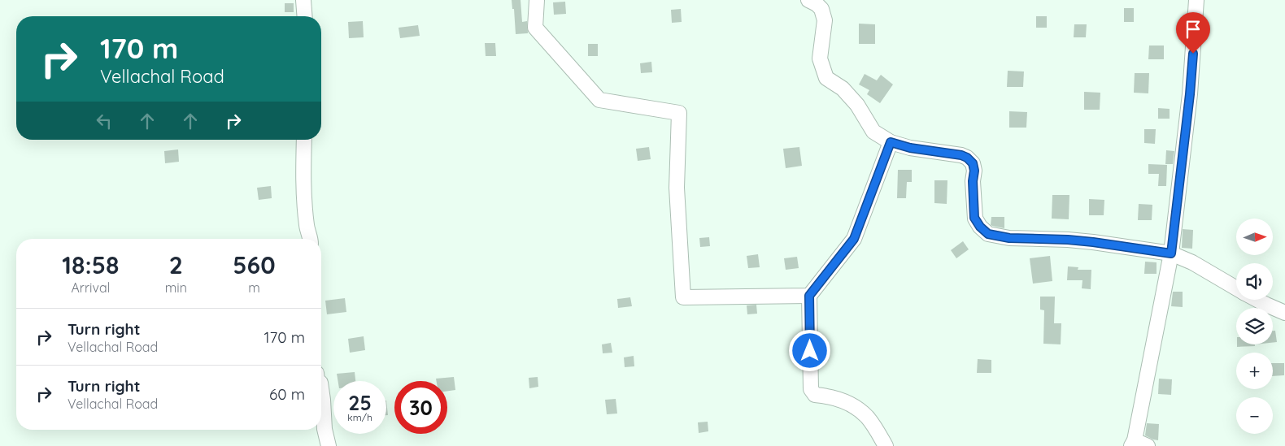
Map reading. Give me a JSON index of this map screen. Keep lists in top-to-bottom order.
{
  "north": "right",
  "page": {
    "turn": ["170 m", "Vellachal Road"],
    "map_buttons": ["+", "−"],
    "eta": [
      "18:58",
      "Arrival",
      "2",
      "min",
      "560",
      "m"
    ],
    "list": [
      {
        "name": "Turn right",
        "note": "Vellachal Road",
        "value": "170 m"
      },
      {
        "name": "Turn right",
        "note": "Vellachal Road",
        "value": "60 m"
      }
    ],
    "speed": "25 km/h",
    "limit": "30"
  }
}
